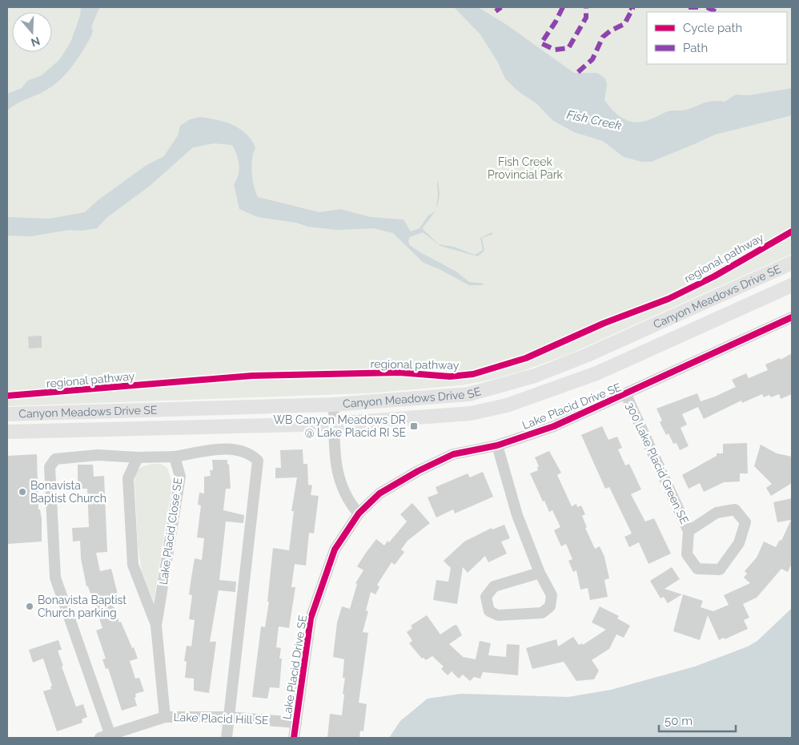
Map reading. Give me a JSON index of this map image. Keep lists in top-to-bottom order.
{
  "streets": {
    "main road": ["Canyon Meadows Drive SE"],
    "street": [
      "Lake Placid Drive SE",
      "300 Lake Placid Green SE",
      "Lake Placid Close SE",
      "Lake Placid Hill SE"
    ],
    "cycle path": ["regional pathway"]
  },
  "crossings": [
    ["Lake Placid Drive SE", "300 Lake Placid Green SE"],
    ["Lake Placid Drive SE", "Lake Placid Hill SE"],
    ["Lake Placid Close SE", "Lake Placid Hill SE"]
  ],
  "water": ["Fish Creek"],
  "parks": ["Fish Creek Provincial Park"],
  "places": {
    "transit": ["WB Canyon Meadows DR @ Lake Placid RI SE"],
    "other": ["Bonavista Baptist Church", "Bonavista Baptist Church parking"]
  },
  "legend": ["Cycle path", "Path"],
  "scale_bar": "50 m",
  "north": "bottom"
}
